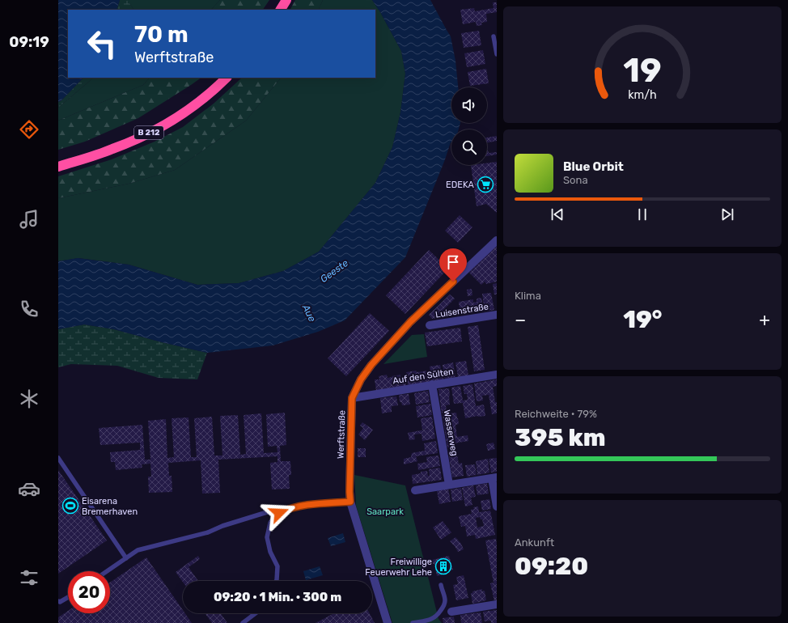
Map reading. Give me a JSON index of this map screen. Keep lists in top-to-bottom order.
{
  "streets": {
    "highway": ["B 212"],
    "street": [
      "Luisenstraße",
      "Auf den Sülten",
      "Wasserweg",
      "Werftstraße"
    ]
  },
  "crossings": [
    ["Auf den Sülten", "Wasserweg"],
    ["Auf den Sülten", "Werftstraße"]
  ],
  "water": ["Geeste", "Aue"],
  "parks": ["Saarpark"],
  "places": {
    "supermarket": ["EDEKA"],
    "sports": ["Eisarena Bremerhaven"],
    "building": ["Freiwillige Feuerwehr Lehe"]
  },
  "page": {
    "tabs": "09:19",
    "turn": ["70 m", "Werftstraße"],
    "song": ["Blue Orbit", "Sona"],
    "tile": [
      "Klima",
      ["Reichweite · 79%", "395 km"],
      ["Ankunft", "09:20"]
    ],
    "heat": ["−", "19°", "+"],
    "limit": "20",
    "trip": "09:20 · 1 Min. · 300 m",
    "gauge": ["19", "km/h"]
  }
}
